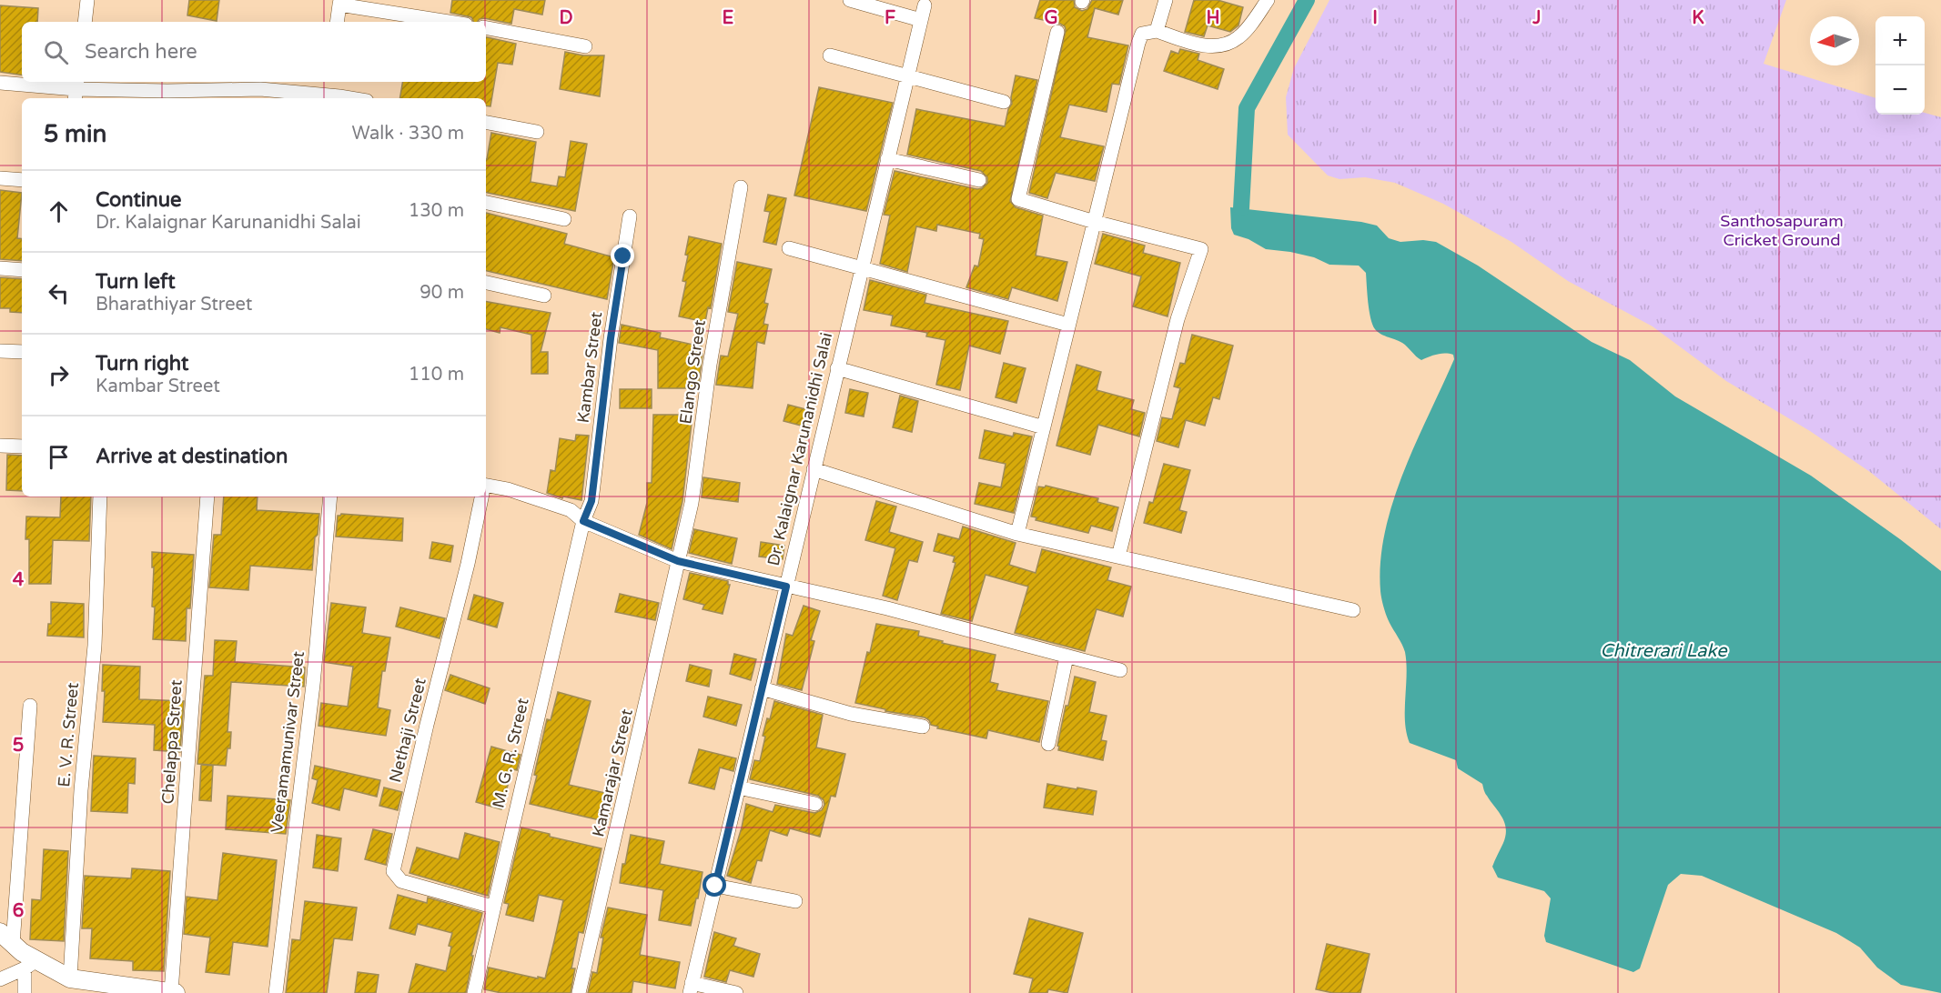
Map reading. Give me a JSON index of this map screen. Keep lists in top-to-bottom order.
{
  "streets": {
    "street": [
      "Kambar Street",
      "Elango Street",
      "Dr. Kalaignar Karunanidhi Salai",
      "Nethaji Street",
      "E. V. R. Street",
      "Chelappa Street",
      "Veeramamunivar Street",
      "M. G. R. Street",
      "Kamarajar Street"
    ]
  },
  "crossings": [
    ["Kambar Street", "M. G. R. Street"],
    ["Elango Street", "Kamarajar Street"],
    ["Nethaji Street", "M. G. R. Street"]
  ],
  "water": ["Chitrerari Lake"],
  "parks": ["Santhosapuram Cricket Ground"],
  "north": "left",
  "page": {
    "map_buttons": ["+", "−"],
    "search": "Search here",
    "heading": ["5 min", "Walk · 330 m"],
    "list": [
      ["Continue", "Dr. Kalaignar Karunanidhi Salai", "130 m"],
      ["Turn left", "Bharathiyar Street", "90 m"],
      ["Turn right", "Kambar Street", "110 m"],
      "Arrive at destination"
    ]
  },
  "grid": {
    "columns": [
      "D",
      "E",
      "F",
      "G",
      "H",
      "I",
      "J",
      "K"
    ],
    "rows": ["4", "5", "6"]
  }
}
